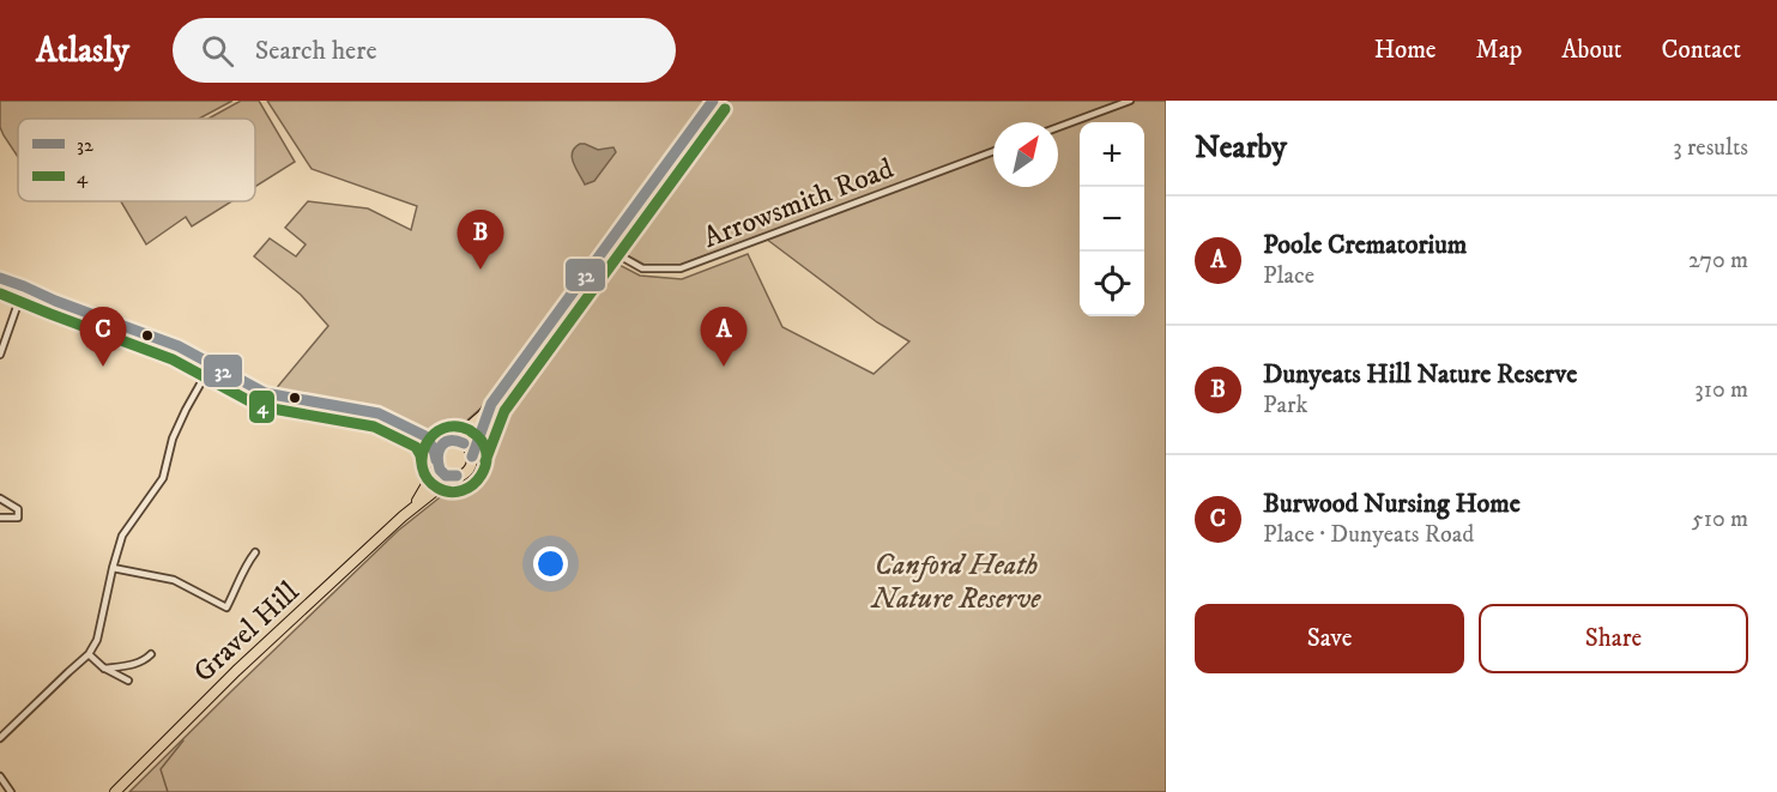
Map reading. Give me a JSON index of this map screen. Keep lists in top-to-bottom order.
{
  "streets": {
    "main road": ["Gravel Hill"],
    "street": ["Arrowsmith Road"]
  },
  "parks": ["Canford Heath Nature Reserve"],
  "lines": ["transit line 32", "transit line 4"],
  "legend": ["32", "4"],
  "north": "top right",
  "page": {
    "header": "Atlasly",
    "search": "Search here",
    "nav": [
      "Home",
      "Map",
      "About",
      "Contact"
    ],
    "heading": ["Nearby", "3 results"],
    "map_buttons": ["+", "−"],
    "list": [
      {
        "mark": "A",
        "name": "Poole Crematorium",
        "note": "Place",
        "value": "270 m"
      },
      {
        "mark": "B",
        "name": "Dunyeats Hill Nature Reserve",
        "note": "Park",
        "value": "310 m"
      },
      {
        "mark": "C",
        "name": "Burwood Nursing Home",
        "note": "Place · Dunyeats Road",
        "value": "510 m"
      }
    ],
    "pins": ["B", "A", "C"],
    "buttons": ["Save", "Share"]
  }
}
